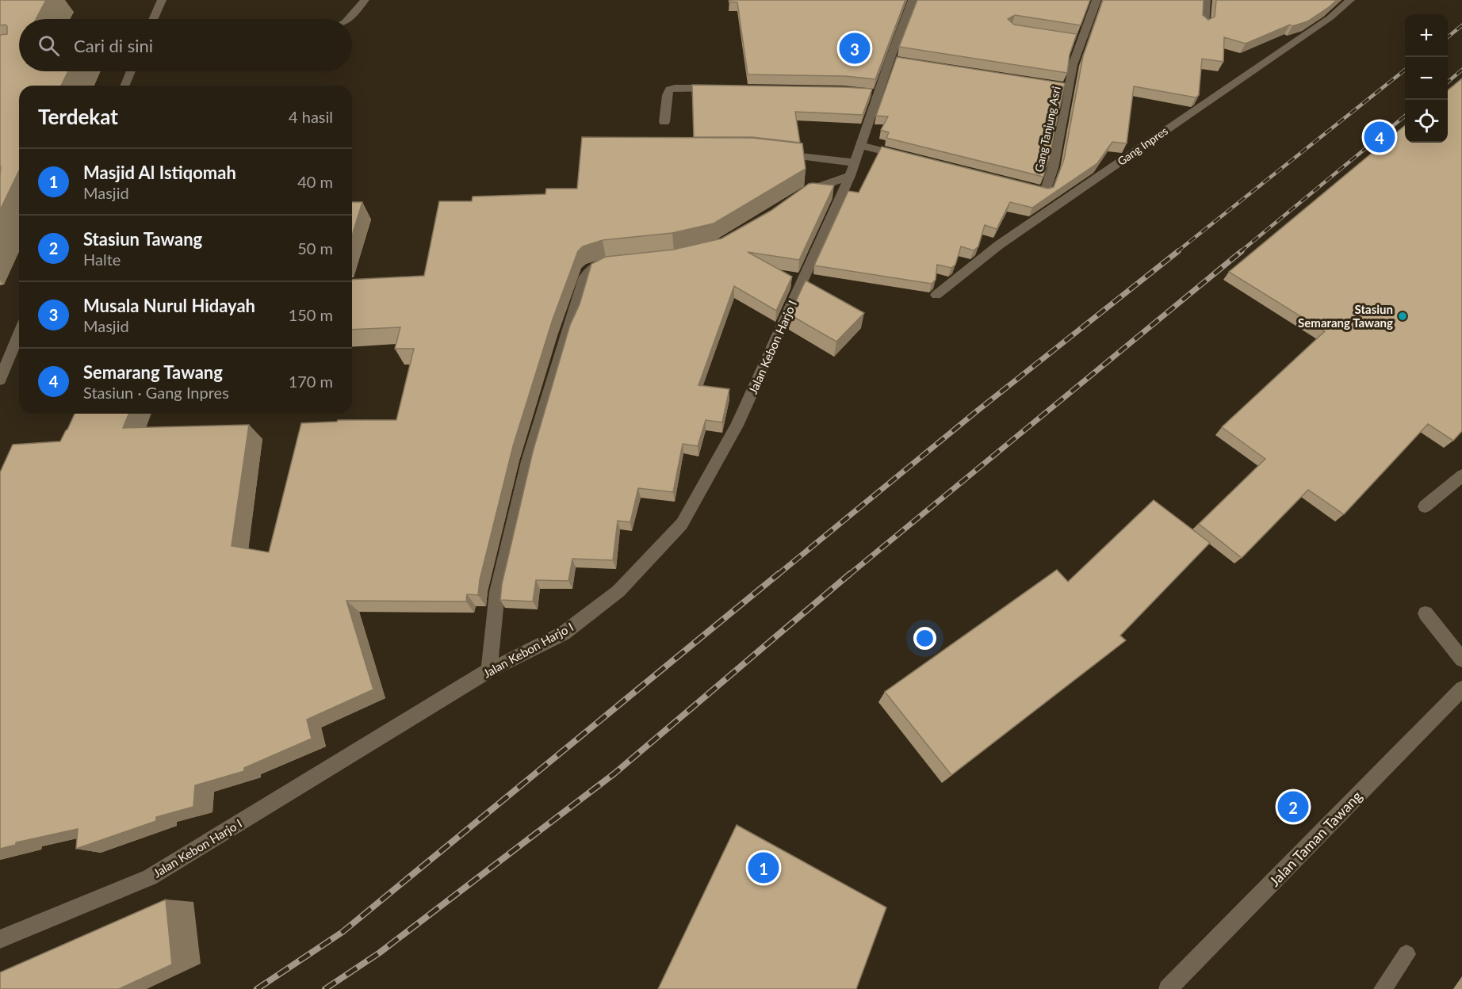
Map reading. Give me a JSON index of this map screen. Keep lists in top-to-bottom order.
{
  "streets": {
    "street": [
      "Gang Tanjung Asri",
      "Gang Inpres",
      "Jalan Kebon Harjo I",
      "Jalan Taman Tawang"
    ]
  },
  "places": ["Stasiun Semarang Tawang"],
  "page": {
    "map_buttons": ["+", "−"],
    "search": "Cari di sini",
    "pins": [
      "3",
      "4",
      "2",
      "1"
    ],
    "heading": ["Terdekat", "4 hasil"],
    "list": [
      {
        "mark": "1",
        "name": "Masjid Al Istiqomah",
        "note": "Masjid",
        "value": "40 m"
      },
      {
        "mark": "2",
        "name": "Stasiun Tawang",
        "note": "Halte",
        "value": "50 m"
      },
      {
        "mark": "3",
        "name": "Musala Nurul Hidayah",
        "note": "Masjid",
        "value": "150 m"
      },
      {
        "mark": "4",
        "name": "Semarang Tawang",
        "note": "Stasiun · Gang Inpres",
        "value": "170 m"
      }
    ]
  }
}
